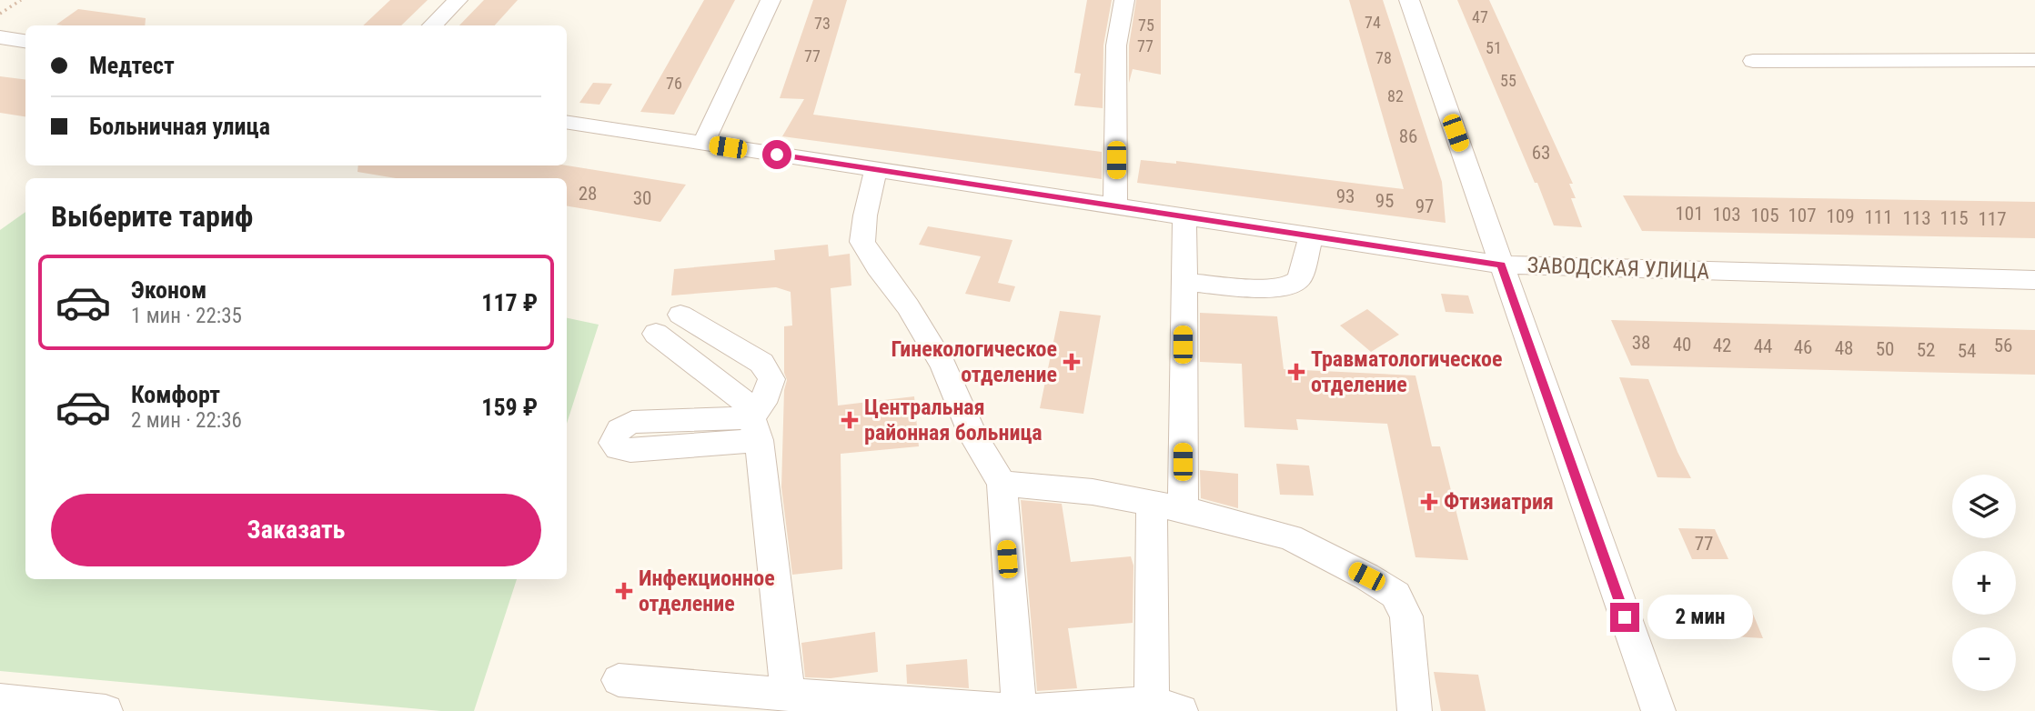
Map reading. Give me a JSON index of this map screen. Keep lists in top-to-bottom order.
{
  "streets": {
    "street": ["ЗАВОДСКАЯ УЛИЦА"]
  },
  "places": {
    "health": [
      "Гинекологическое отделение",
      "Травматологическое отделение",
      "Центральная районная больница",
      "Фтизиатрия",
      "Инфекционное отделение"
    ]
  },
  "house_numbers": [
    "47",
    "74",
    "73",
    "75",
    "77",
    "51",
    "77",
    "78",
    "55",
    "76",
    "82",
    "86",
    "63",
    "28",
    "93",
    "30",
    "95",
    "97",
    "101",
    "103",
    "105",
    "107",
    "109",
    "111",
    "113",
    "115",
    "117",
    "38",
    "40",
    "42",
    "56",
    "44",
    "46",
    "48",
    "50",
    "52",
    "54",
    "77"
  ],
  "page": {
    "banner": ["Медтест", "Больничная улица"],
    "heading": "Выберите тариф",
    "list": [
      {
        "name": "Эконом",
        "note": "1 мин · 22:35",
        "value": "117 ₽"
      },
      {
        "name": "Комфорт",
        "note": "2 мин · 22:36",
        "value": "159 ₽"
      }
    ],
    "map_buttons": ["+", "−"],
    "buttons": "Заказать",
    "bubble": "2 мин"
  }
}
